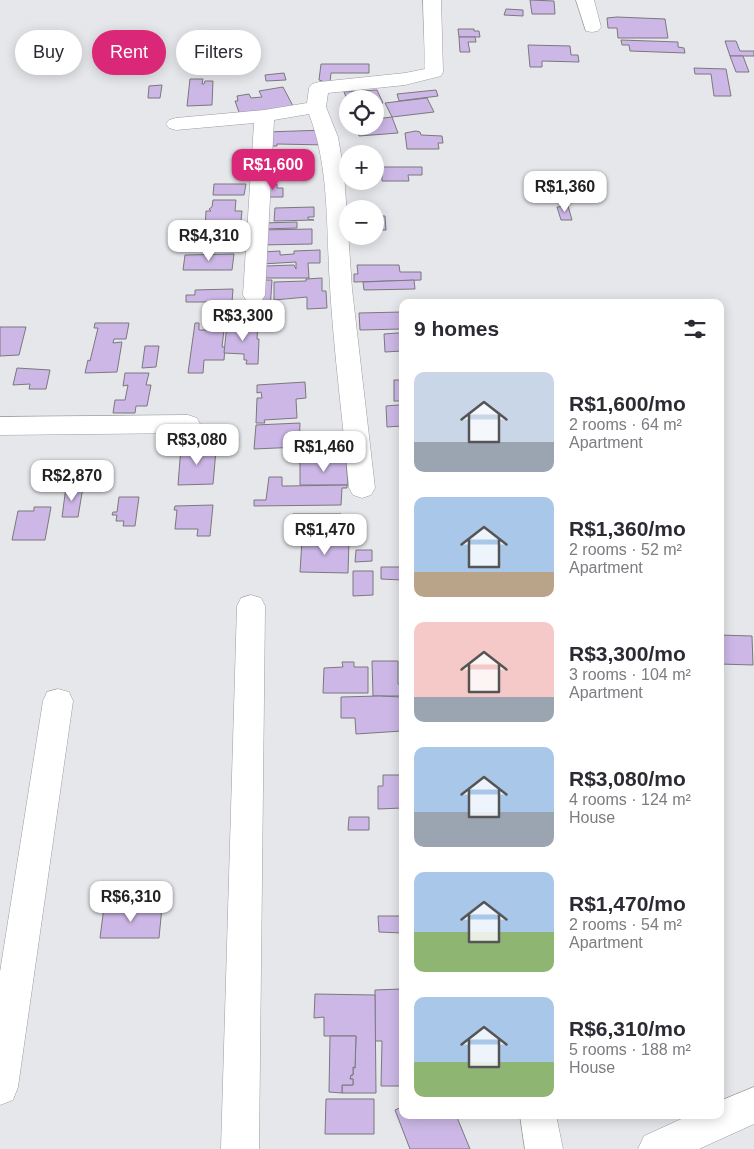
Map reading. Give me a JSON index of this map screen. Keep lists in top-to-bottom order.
{
  "page": {
    "chip": ["Buy", "Rent", "Filters"],
    "map_buttons": ["+", "−"],
    "price": [
      "R$1,600",
      "R$1,360",
      "R$4,310",
      "R$3,300",
      "R$3,080",
      "R$1,460",
      "R$2,870",
      "R$1,470",
      "R$6,310"
    ],
    "heading": "9 homes",
    "list": [
      {
        "name": "R$1,600/mo",
        "note": "2 rooms · 64 m² · Apartment"
      },
      {
        "name": "R$1,360/mo",
        "note": "2 rooms · 52 m² · Apartment"
      },
      {
        "name": "R$3,300/mo",
        "note": "3 rooms · 104 m² · Apartment"
      },
      {
        "name": "R$3,080/mo",
        "note": "4 rooms · 124 m² · House"
      },
      {
        "name": "R$1,470/mo",
        "note": "2 rooms · 54 m² · Apartment"
      },
      {
        "name": "R$6,310/mo",
        "note": "5 rooms · 188 m² · House"
      }
    ]
  }
}
